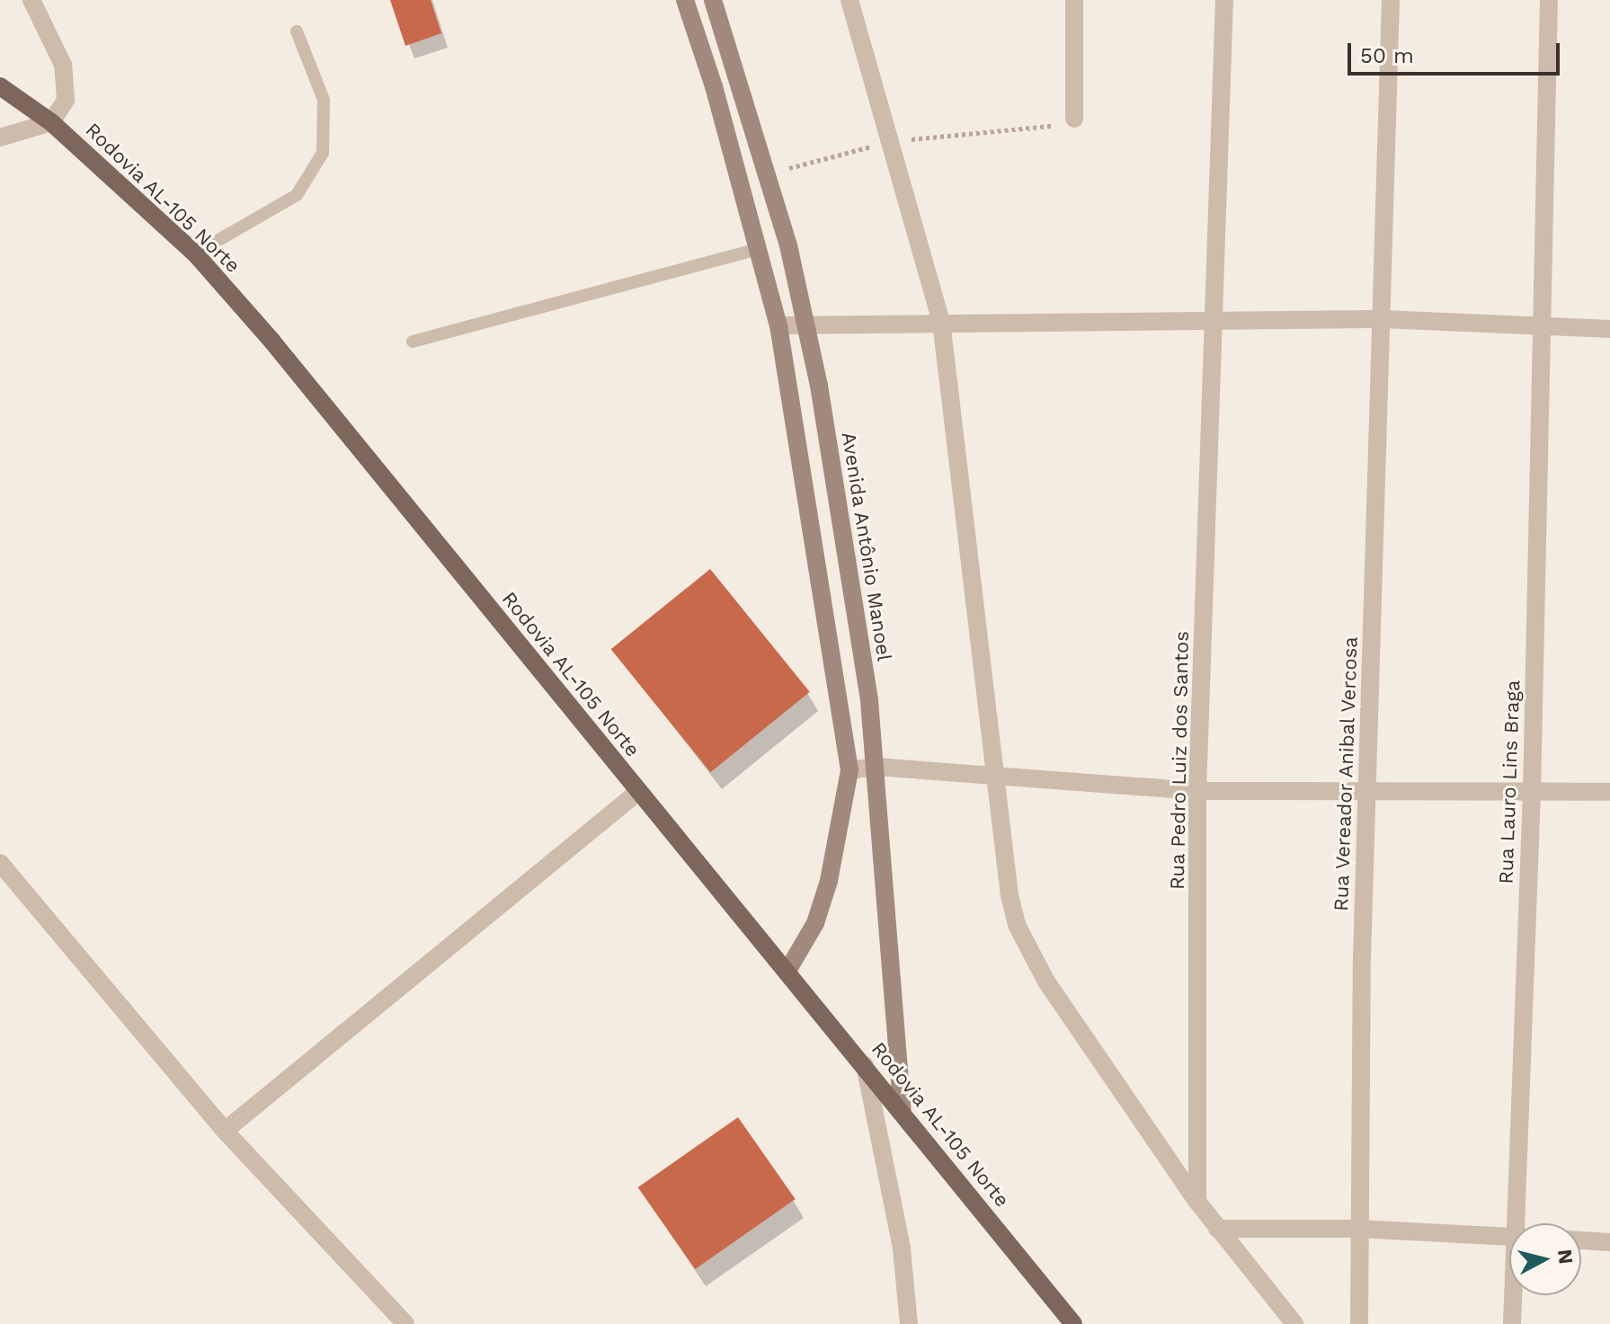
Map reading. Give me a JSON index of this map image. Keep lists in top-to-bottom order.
{
  "streets": {
    "main road": ["Rodovia AL-105 Norte"],
    "street": [
      "Avenida Antônio Manoel",
      "Rua Pedro Luiz dos Santos",
      "Rua Vereador Anibal Vercosa",
      "Rua Lauro Lins Braga"
    ]
  },
  "crossings": [
    ["Rodovia AL-105 Norte", "Avenida Antônio Manoel"]
  ],
  "scale_bar": "50 m",
  "north": "right"
}
